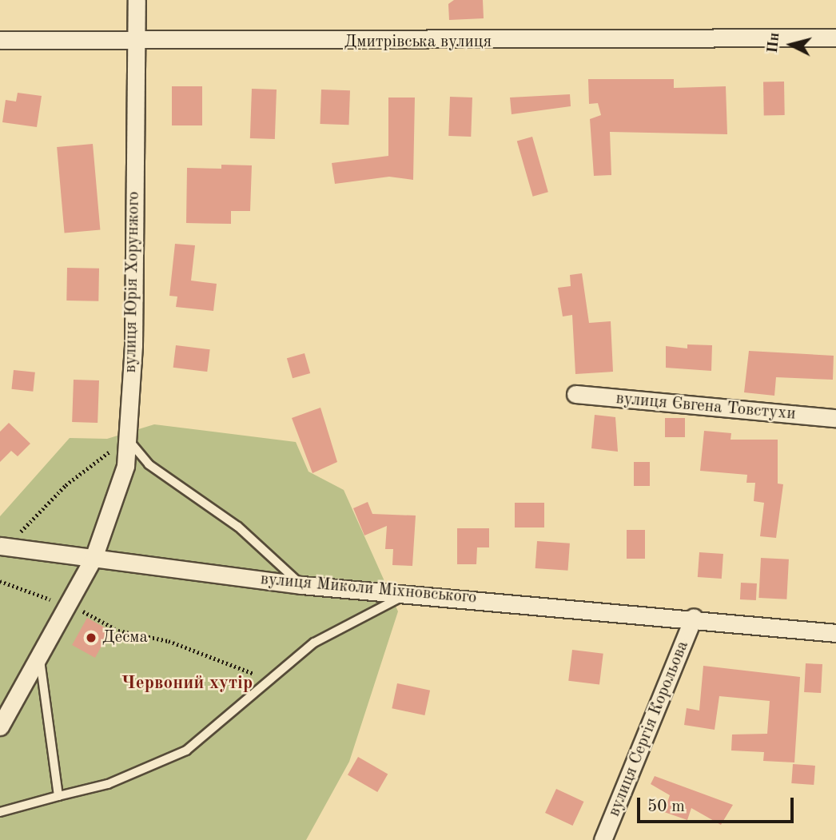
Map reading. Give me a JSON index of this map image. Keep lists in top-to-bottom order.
{
  "streets": {
    "street": [
      "Дмитрівська вулиця",
      "вулиця Юрія Хорунжого",
      "вулиця Євгена Товстухи",
      "вулиця Миколи Міхновського",
      "вулиця Сергія Корольова"
    ]
  },
  "crossings": [
    ["Дмитрівська вулиця", "вулиця Юрія Хорунжого"],
    ["вулиця Юрія Хорунжого", "вулиця Миколи Міхновського"],
    ["вулиця Миколи Міхновського", "вулиця Сергія Корольова"]
  ],
  "districts": ["Червоний хутір"],
  "places": ["Десма"],
  "scale_bar": "50 m",
  "north": "left"
}
